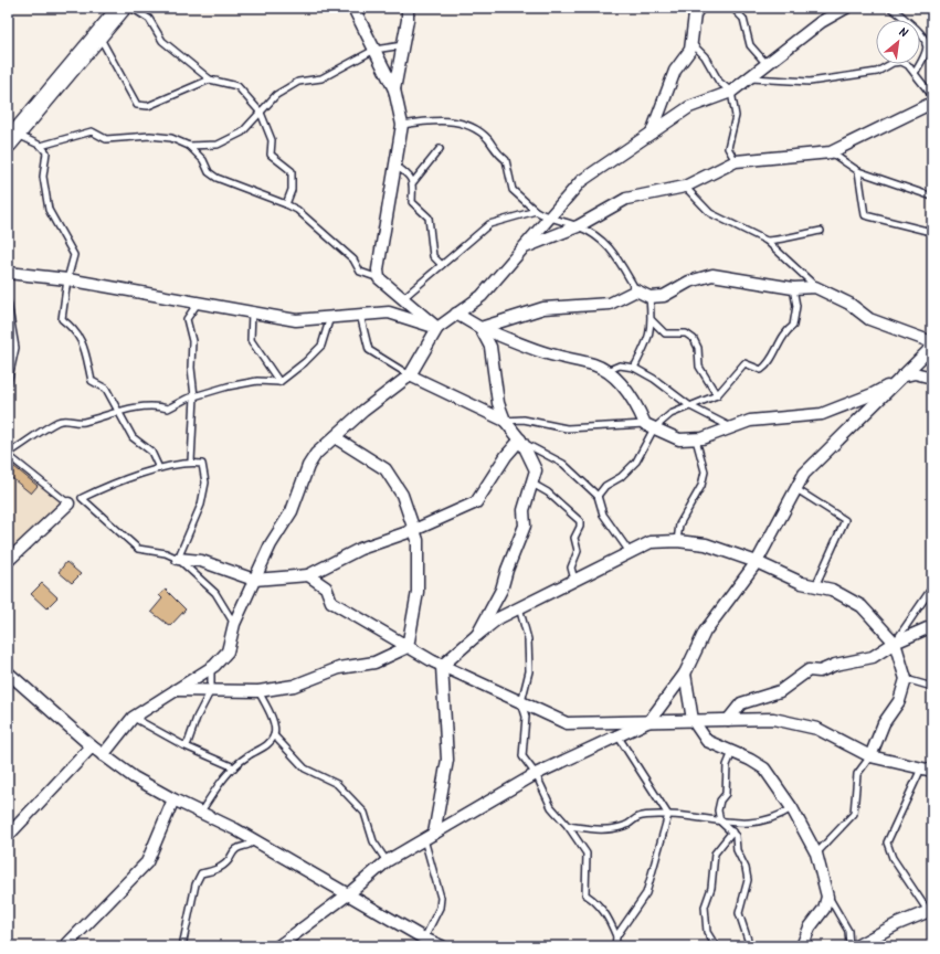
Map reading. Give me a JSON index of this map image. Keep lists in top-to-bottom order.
{
  "north": "top right"
}
